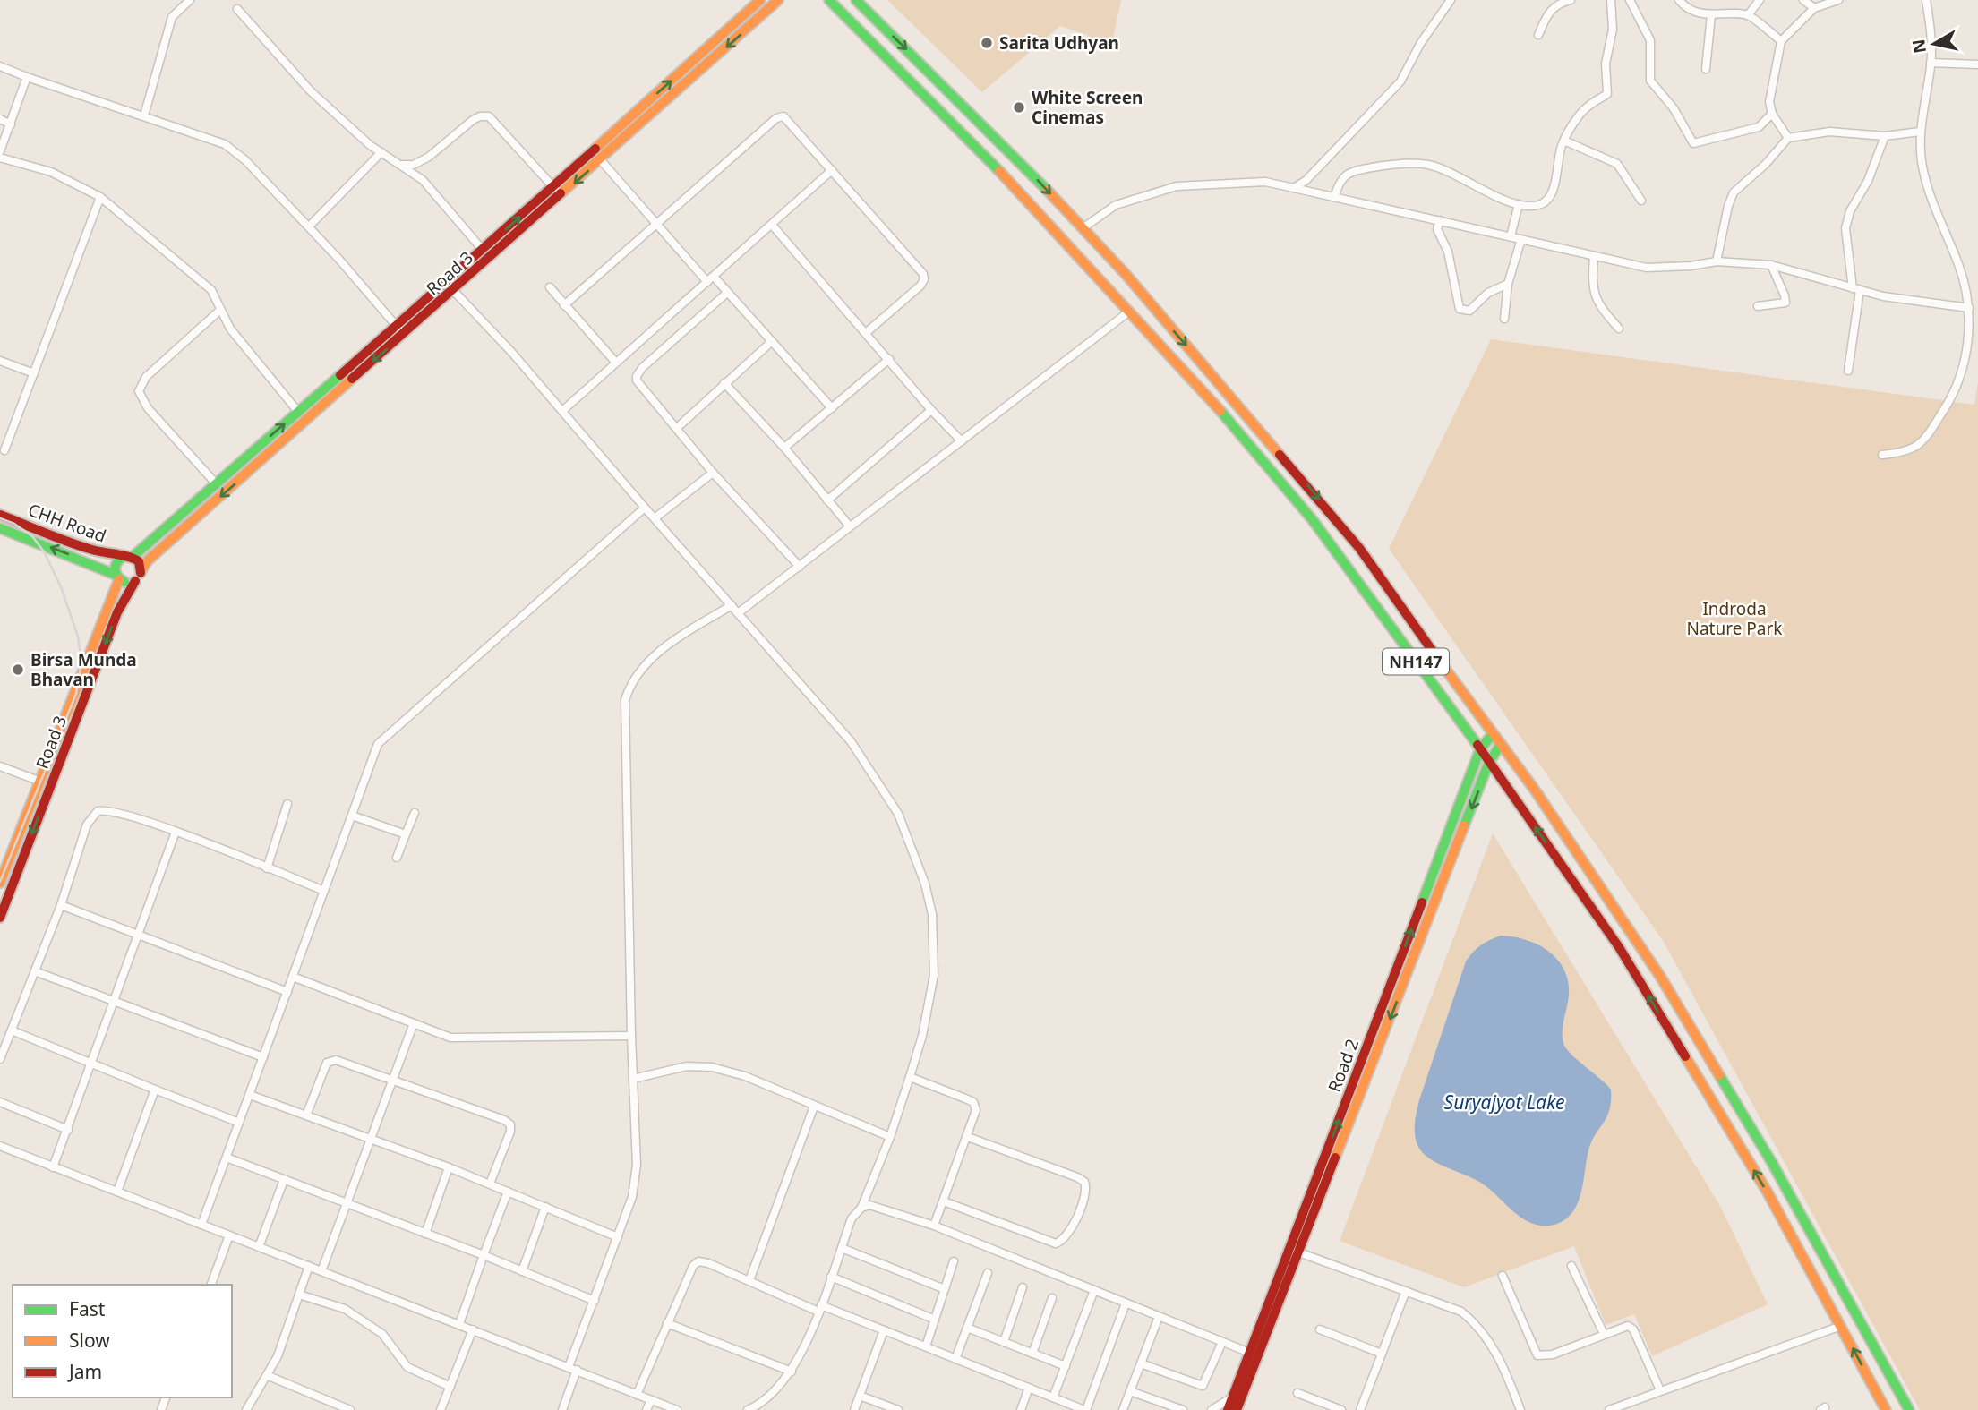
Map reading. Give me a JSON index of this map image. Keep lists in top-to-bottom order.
{
  "streets": {
    "main road": [
      "Road 3",
      "CHH Road",
      "NH147",
      "Road 2"
    ]
  },
  "crossings": [
    ["Road 3", "CHH Road"],
    ["NH147", "Road 2"]
  ],
  "water": ["Suryajyot Lake"],
  "parks": ["Indroda Nature Park"],
  "places": ["Sarita Udhyan", "White Screen Cinemas", "Birsa Munda Bhavan"],
  "legend": ["Fast", "Slow", "Jam"],
  "north": "left"
}
